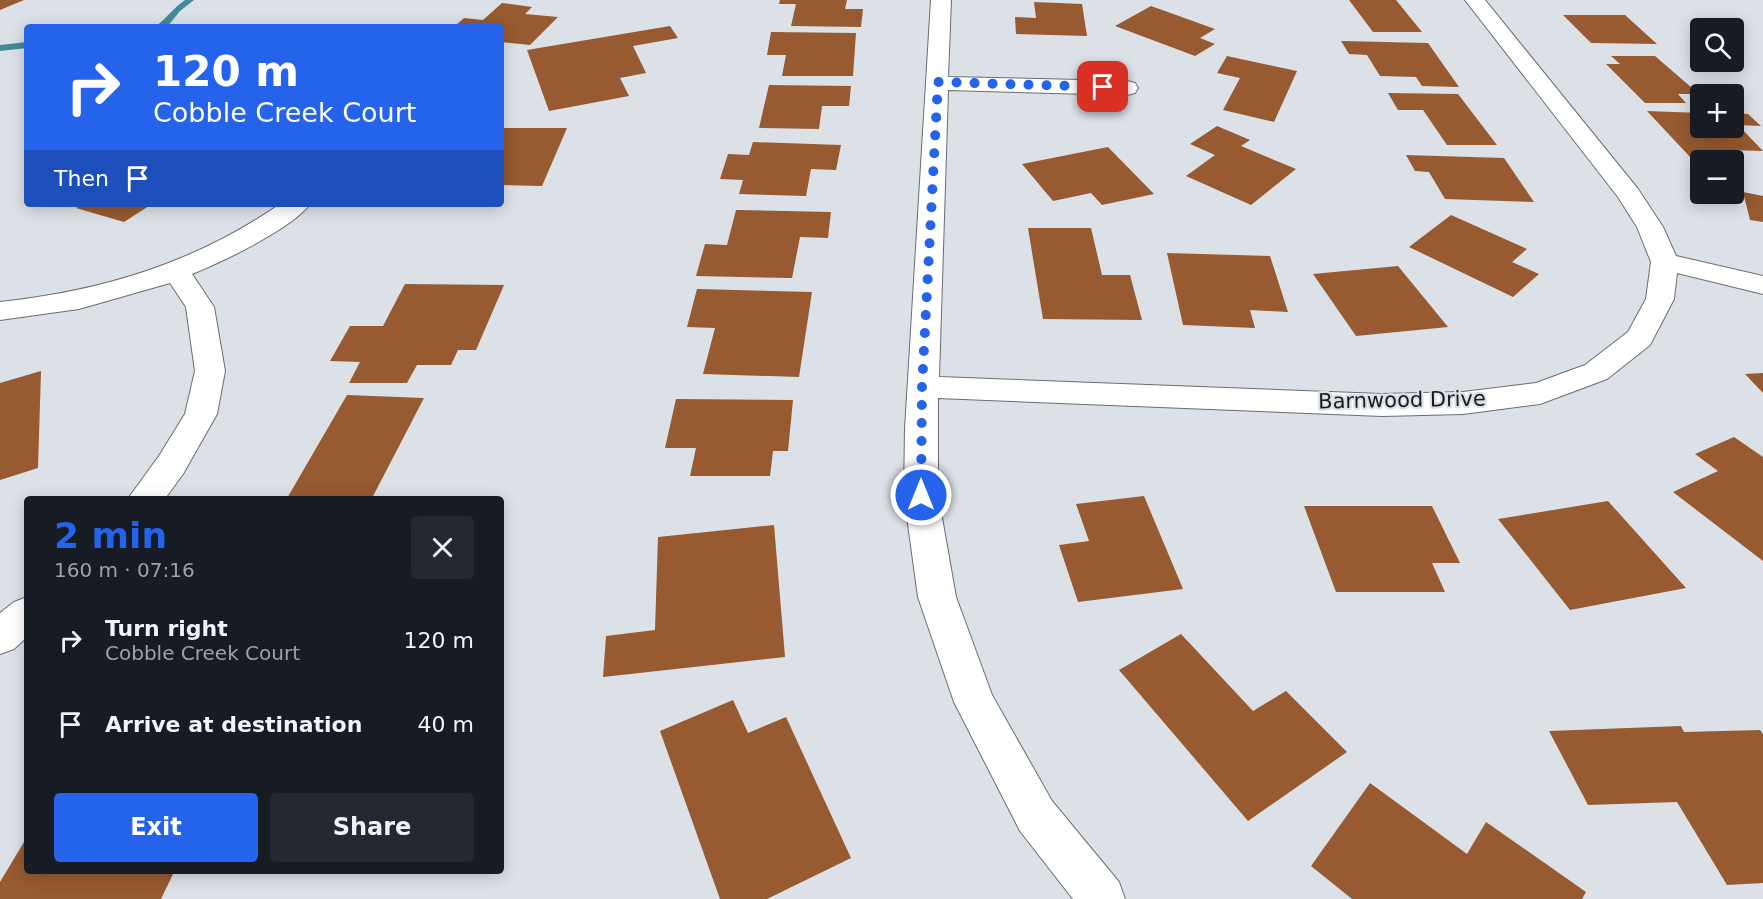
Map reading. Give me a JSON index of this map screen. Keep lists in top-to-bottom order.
{
  "streets": {
    "street": ["Barnwood Drive"]
  },
  "page": {
    "map_buttons": ["+", "−"],
    "turn": ["120 m", "Cobble Creek Court"],
    "then": "Then",
    "heading": ["2 min", "160 m · 07:16"],
    "list": [
      {
        "name": "Turn right",
        "note": "Cobble Creek Court",
        "value": "120 m"
      },
      {
        "name": "Arrive at destination",
        "value": "40 m"
      }
    ],
    "buttons": ["Exit", "Share"]
  }
}
